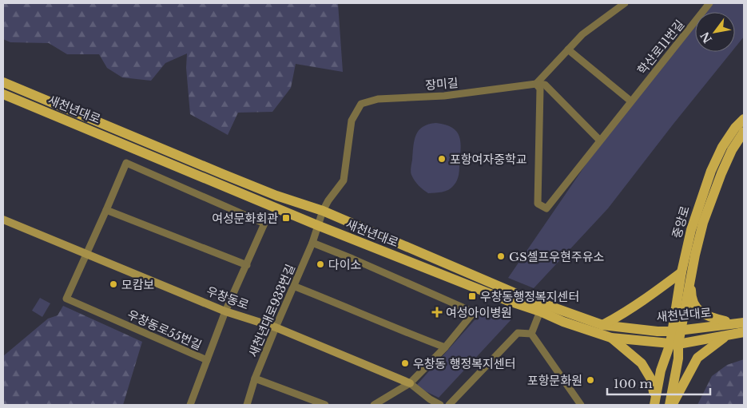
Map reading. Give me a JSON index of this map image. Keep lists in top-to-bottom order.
{
  "streets": {
    "main road": ["새천년대로", "중앙로", "우창동로"],
    "street": [
      "학산로11번길",
      "장미길",
      "새천년대로933번길",
      "우창동로55번길"
    ]
  },
  "crossings": [
    ["학산로11번길", "장미길"],
    ["장미길", "새천년대로"],
    ["장미길", "새천년대로933번길"],
    ["새천년대로", "중앙로"],
    ["새천년대로", "새천년대로933번길"],
    ["우창동로", "새천년대로933번길"],
    ["우창동로", "우창동로55번길"]
  ],
  "places": {
    "other": [
      "포항여자중학교",
      "GS셀프우현주유소",
      "다이소",
      "모캄보",
      "우창동 행정복지센터",
      "포항문화원"
    ],
    "transit": ["여성문화회관", "우창동행정복지센터"],
    "health": ["여성아이병원"]
  },
  "scale_bar": "100 m",
  "north": "bottom left"
}
